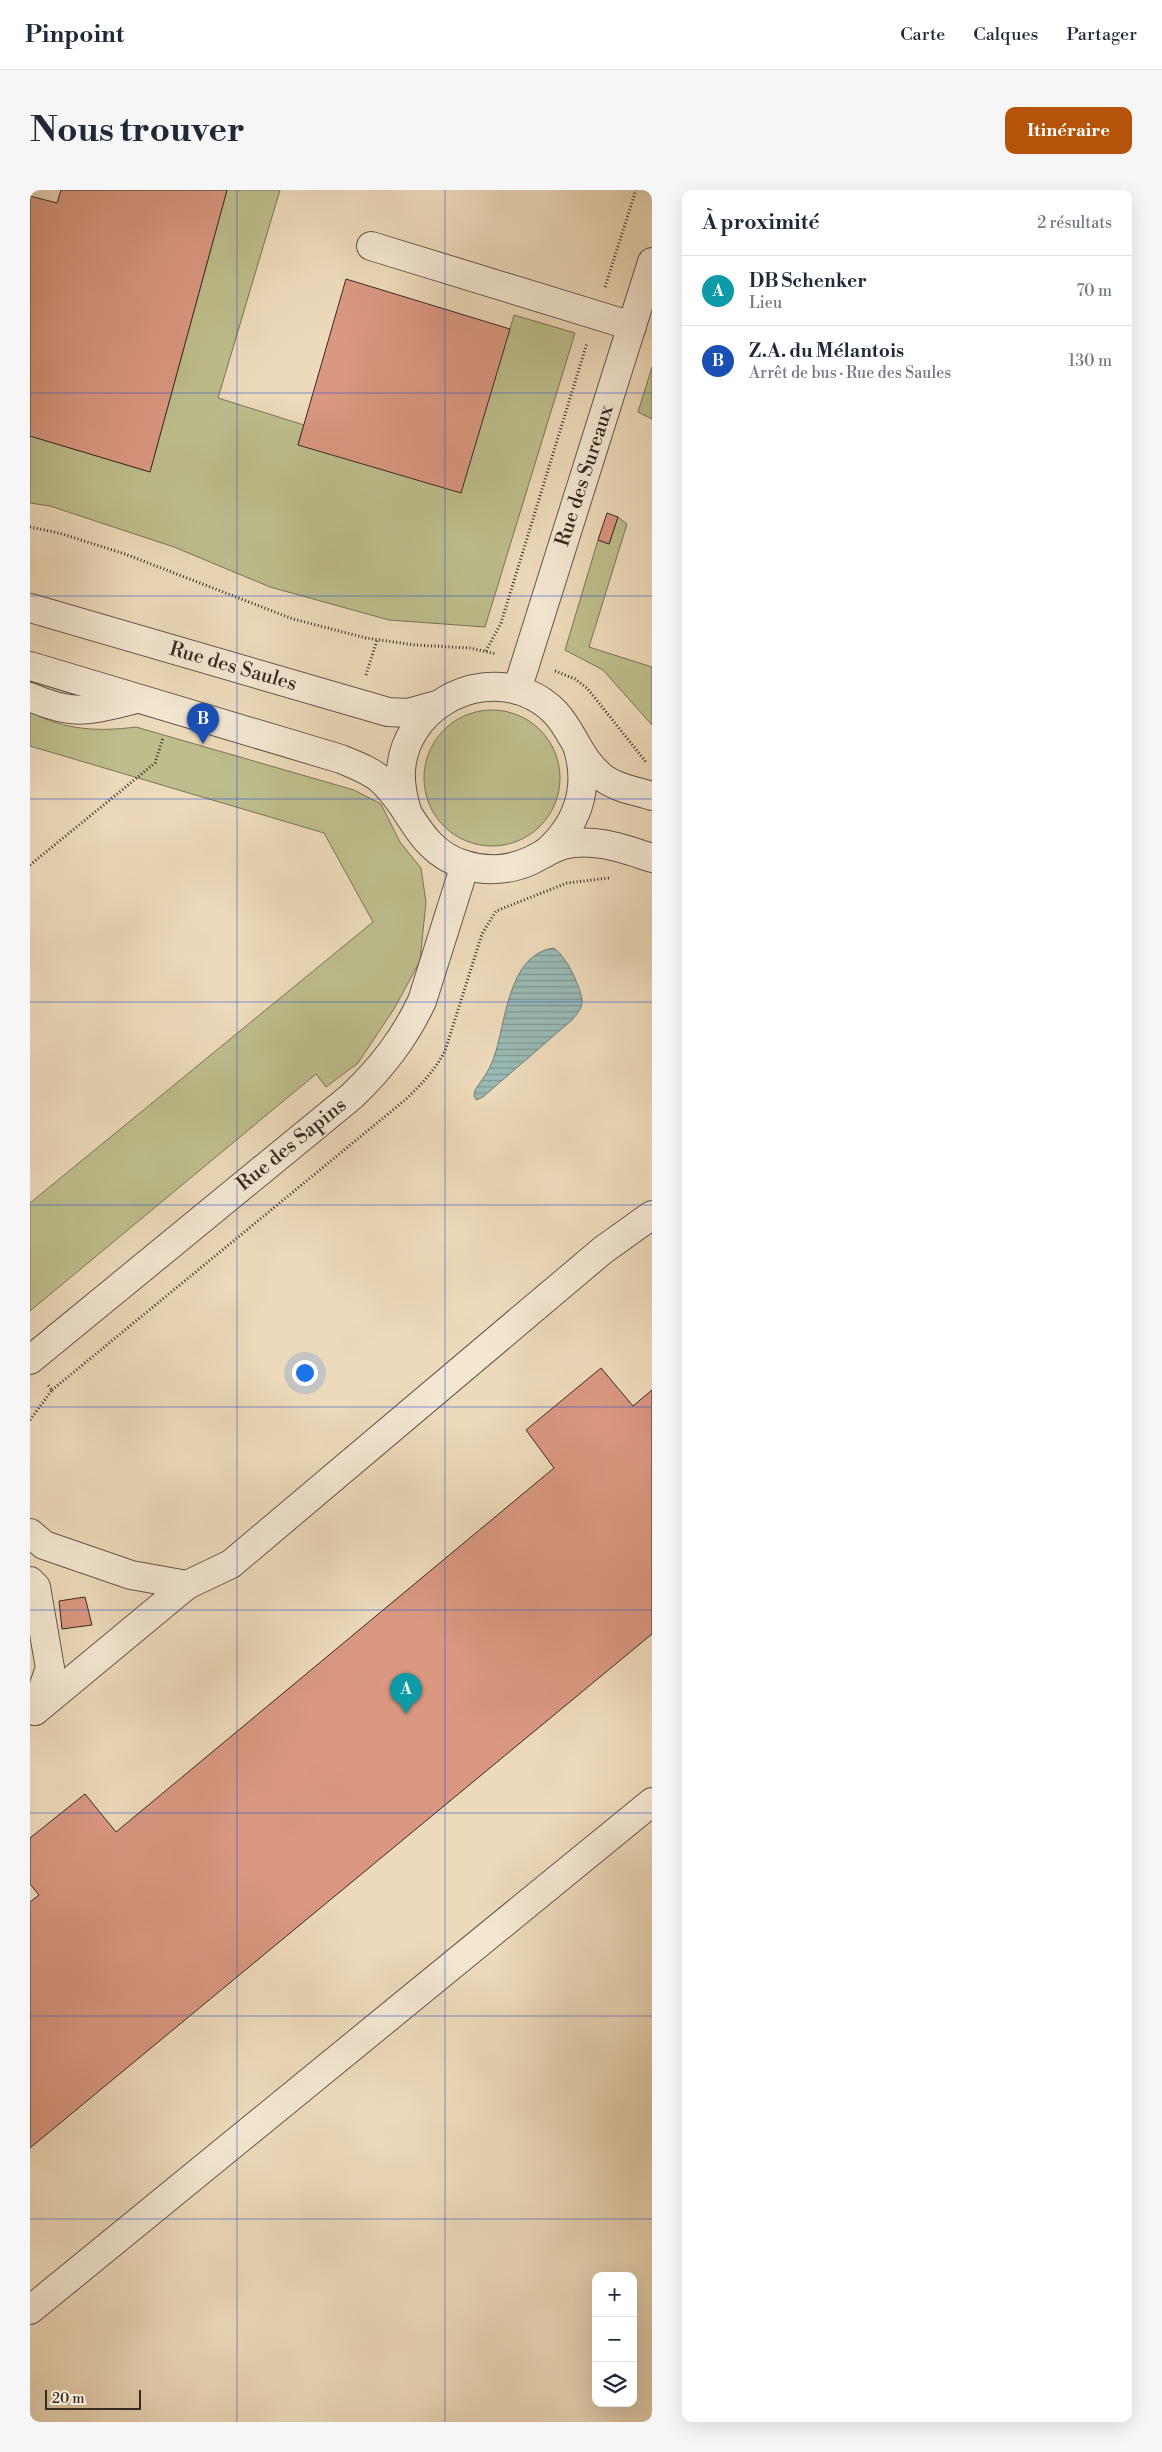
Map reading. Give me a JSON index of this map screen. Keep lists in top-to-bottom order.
{
  "streets": {
    "street": ["Rue des Sureaux", "Rue des Saules", "Rue des Sapins"]
  },
  "crossings": [
    ["Rue des Sureaux", "Rue des Saules"],
    ["Rue des Saules", "Rue des Sapins"]
  ],
  "scale_bar": "20 m",
  "page": {
    "header": "Pinpoint",
    "nav": ["Carte", "Calques", "Partager"],
    "buttons": "Itinéraire",
    "title": "Nous trouver",
    "heading": ["À proximité", "2 résultats"],
    "list": [
      {
        "mark": "A",
        "name": "DB Schenker",
        "note": "Lieu",
        "value": "70 m"
      },
      {
        "mark": "B",
        "name": "Z.A. du Mélantois",
        "note": "Arrêt de bus · Rue des Saules",
        "value": "130 m"
      }
    ],
    "pins": ["B", "A"],
    "map_buttons": ["+", "−"],
    "scale": "20 m"
  }
}
